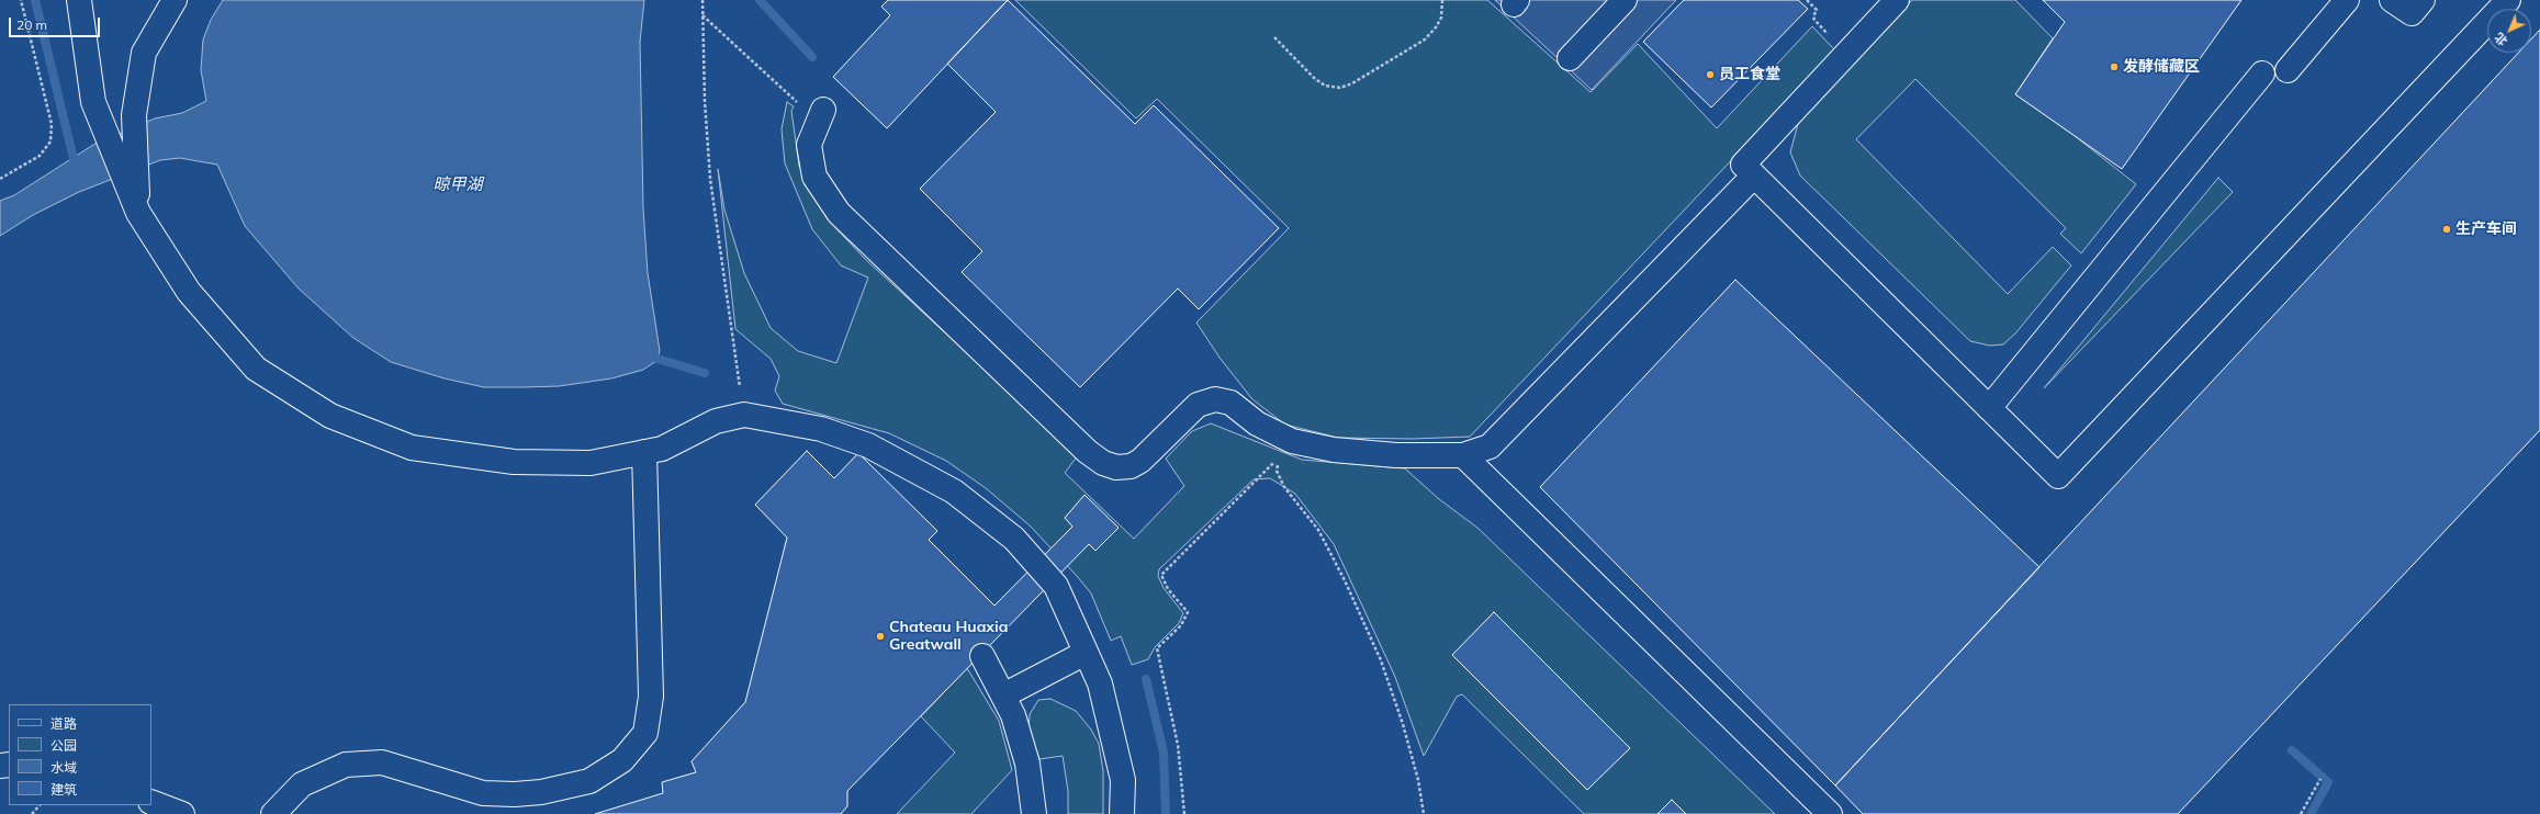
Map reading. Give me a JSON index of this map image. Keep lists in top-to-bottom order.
{
  "water": ["晾甲湖"],
  "places": [
    "发酵储藏区",
    "员工食堂",
    "生产车间",
    "Chateau Huaxia Greatwall"
  ],
  "legend": [
    "道路",
    "公园",
    "水域",
    "建筑"
  ],
  "scale_bar": "20 m",
  "north": "bottom left"
}
